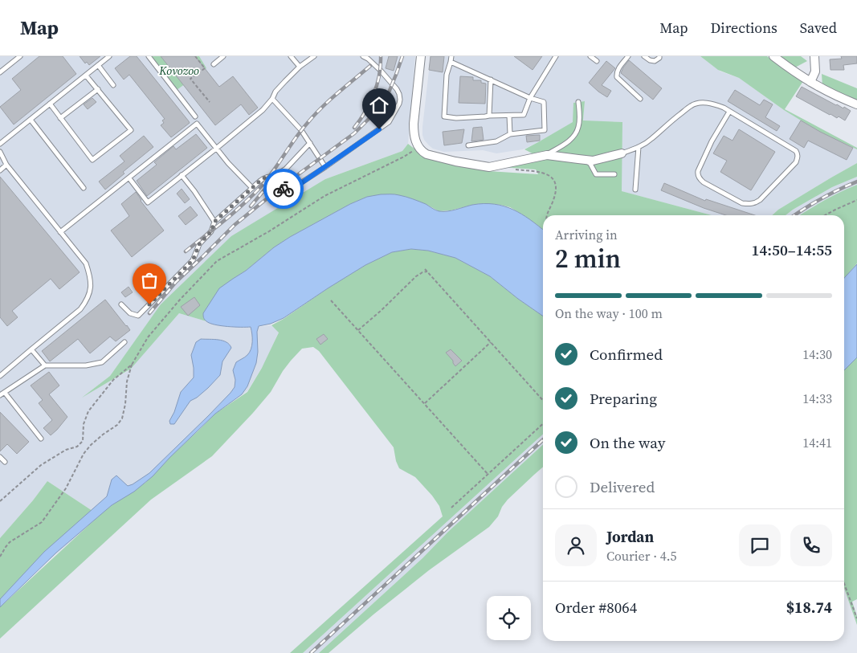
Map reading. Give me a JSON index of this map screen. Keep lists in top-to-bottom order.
{
  "parks": ["Kovozoo"],
  "page": {
    "header": "Map",
    "nav": ["Map", "Directions", "Saved"],
    "heading": ["2 min", "Arriving in", "14:50–14:55"],
    "panel": [
      "Jordan",
      "Courier · 4.5",
      "Order #8064",
      "$18.74"
    ],
    "bar": "On the way · 100 m",
    "list": [
      ["Confirmed", "14:30"],
      ["Preparing", "14:33"],
      ["On the way", "14:41"],
      "Delivered"
    ]
  }
}
